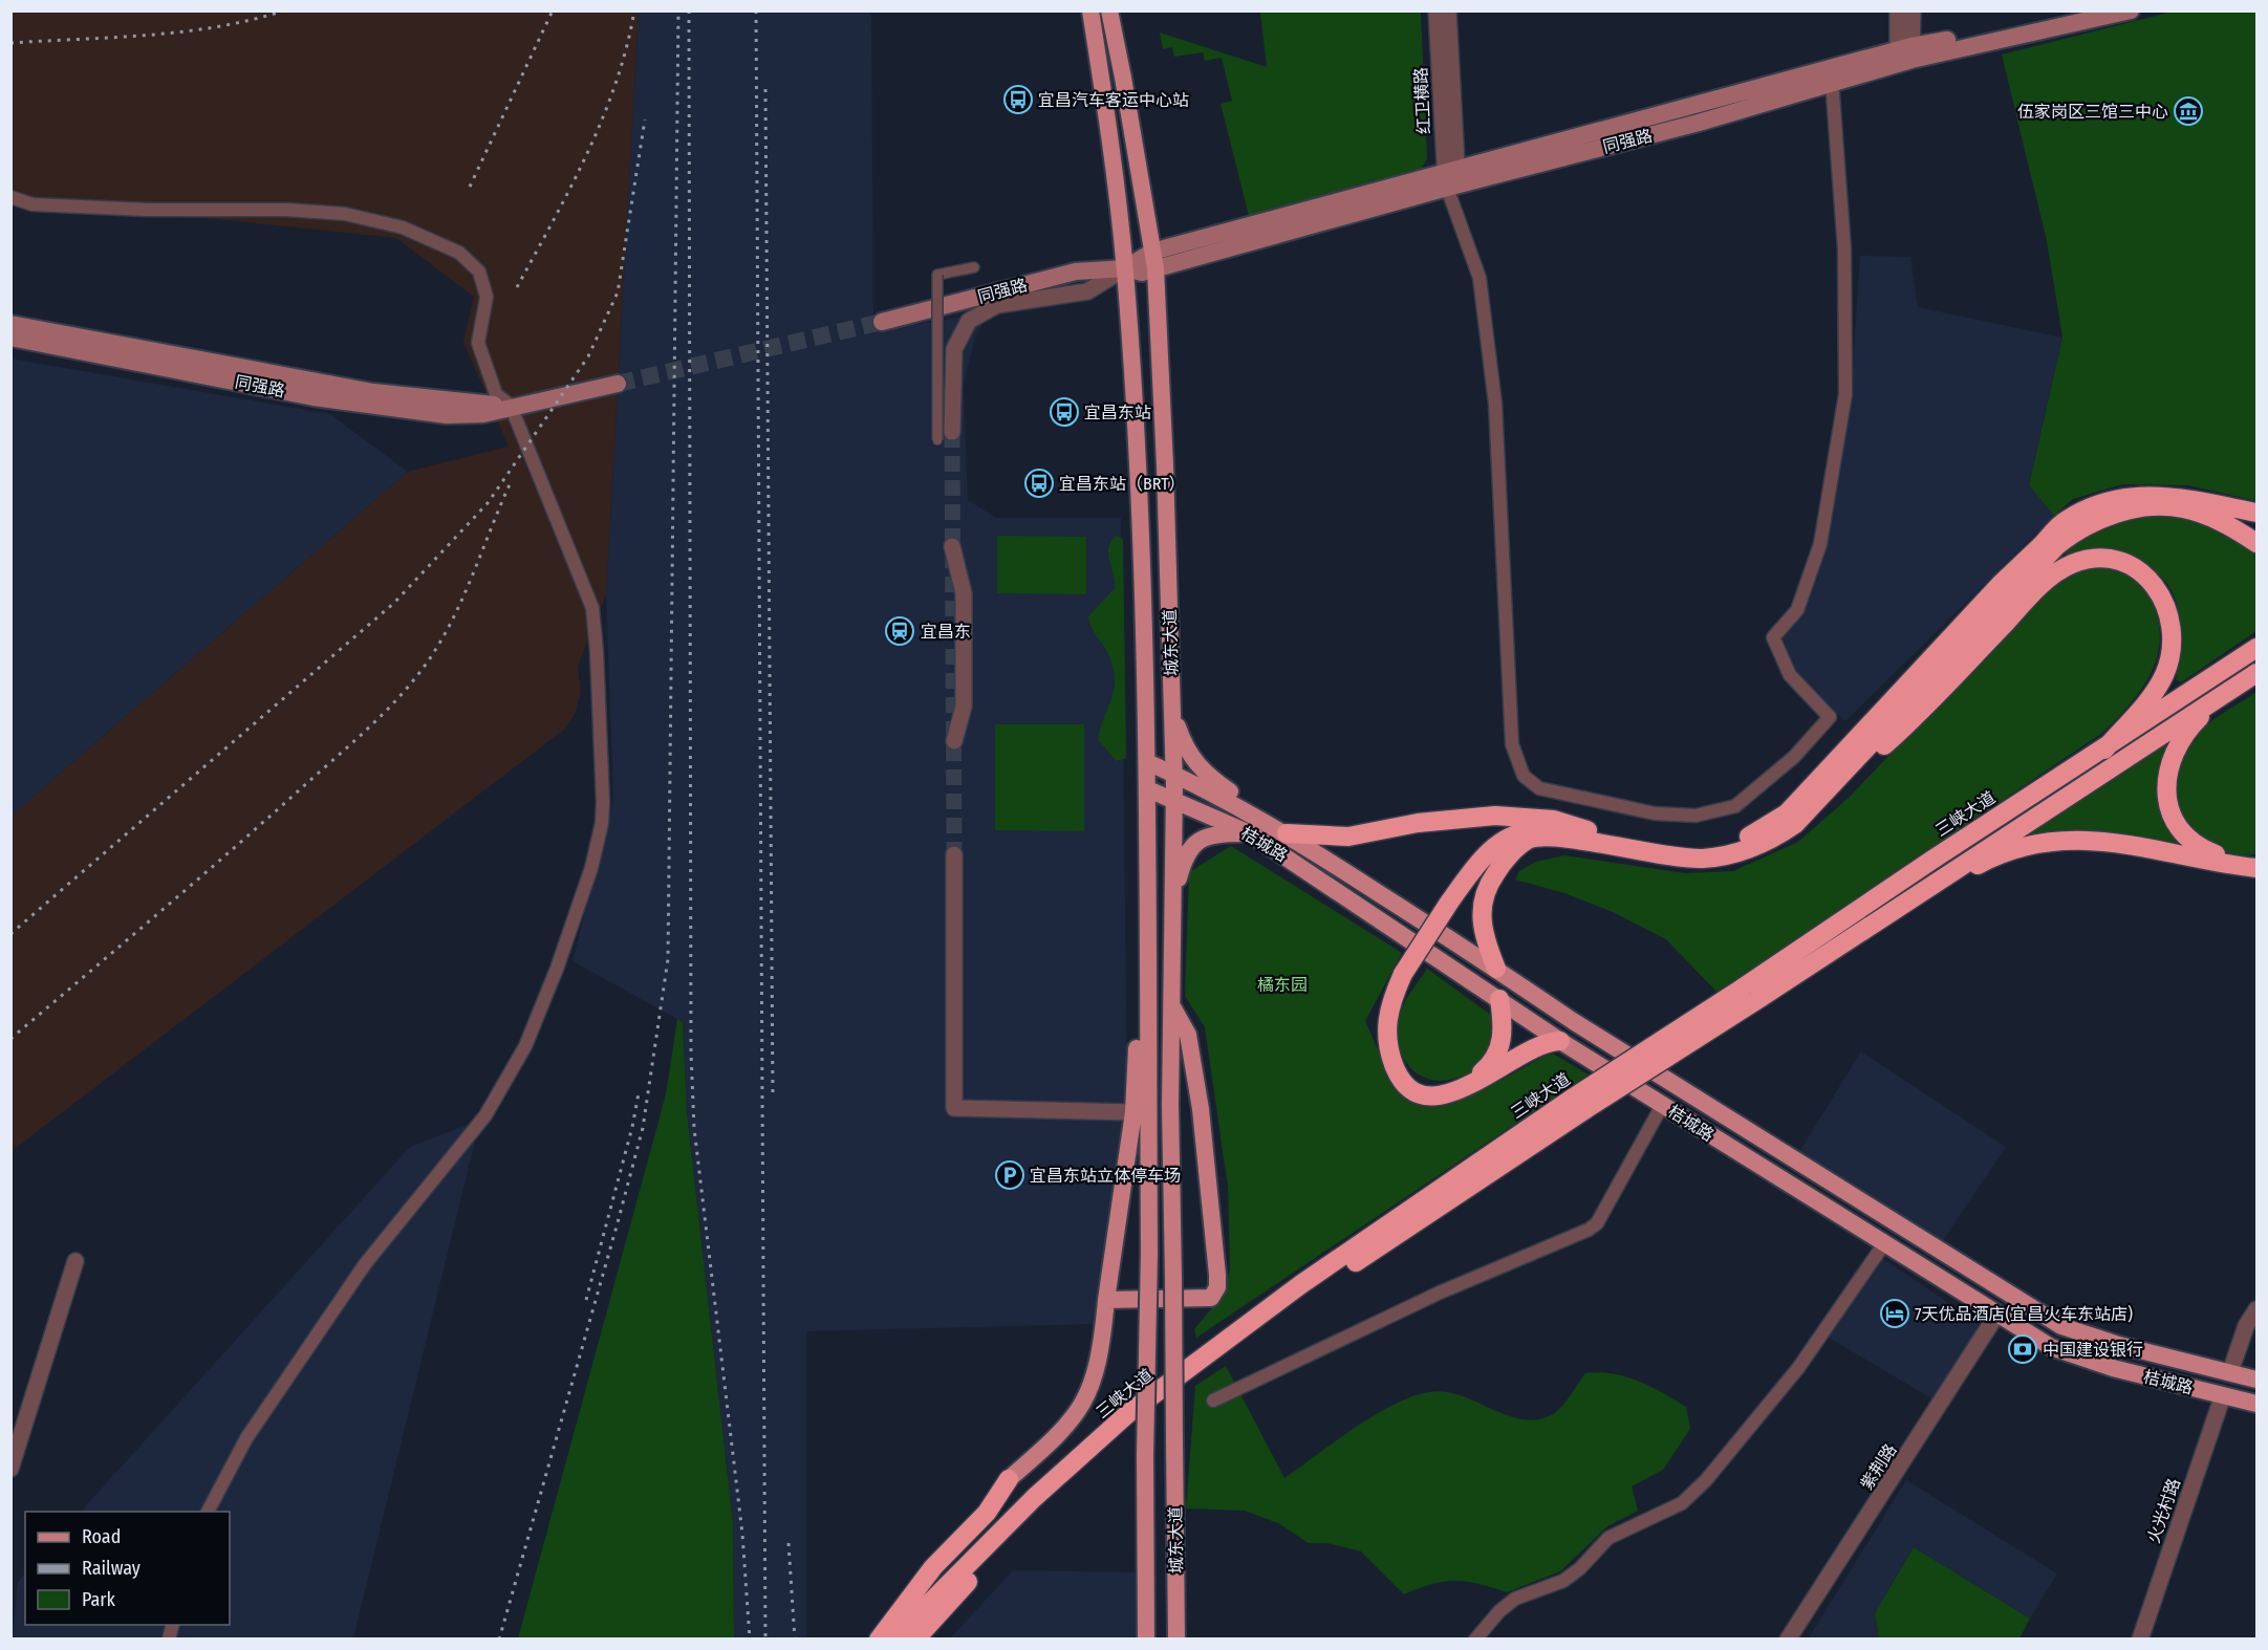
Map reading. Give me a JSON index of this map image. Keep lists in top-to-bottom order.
{
  "streets": {
    "highway": ["三峡大道"],
    "main road": ["同强路", "城东大道", "桔城路"],
    "street": ["红卫横路", "紫荆路", "火光村路"]
  },
  "crossings": [
    ["红卫横路", "同强路"],
    ["同强路", "城东大道"],
    ["城东大道", "桔城路"],
    ["桔城路", "紫荆路"],
    ["桔城路", "火光村路"]
  ],
  "parks": ["橘东园"],
  "places": {
    "bus stop": ["宜昌汽车客运中心站", "宜昌东站", "宜昌东站（BRT）"],
    "museum": ["伍家岗区三馆三中心"],
    "station": ["宜昌东"],
    "parking": ["宜昌东站立体停车场"],
    "hotel": ["7天优品酒店(宜昌火车东站店)"],
    "bank": ["中国建设银行"]
  },
  "legend": ["Road", "Railway", "Park"]
}
